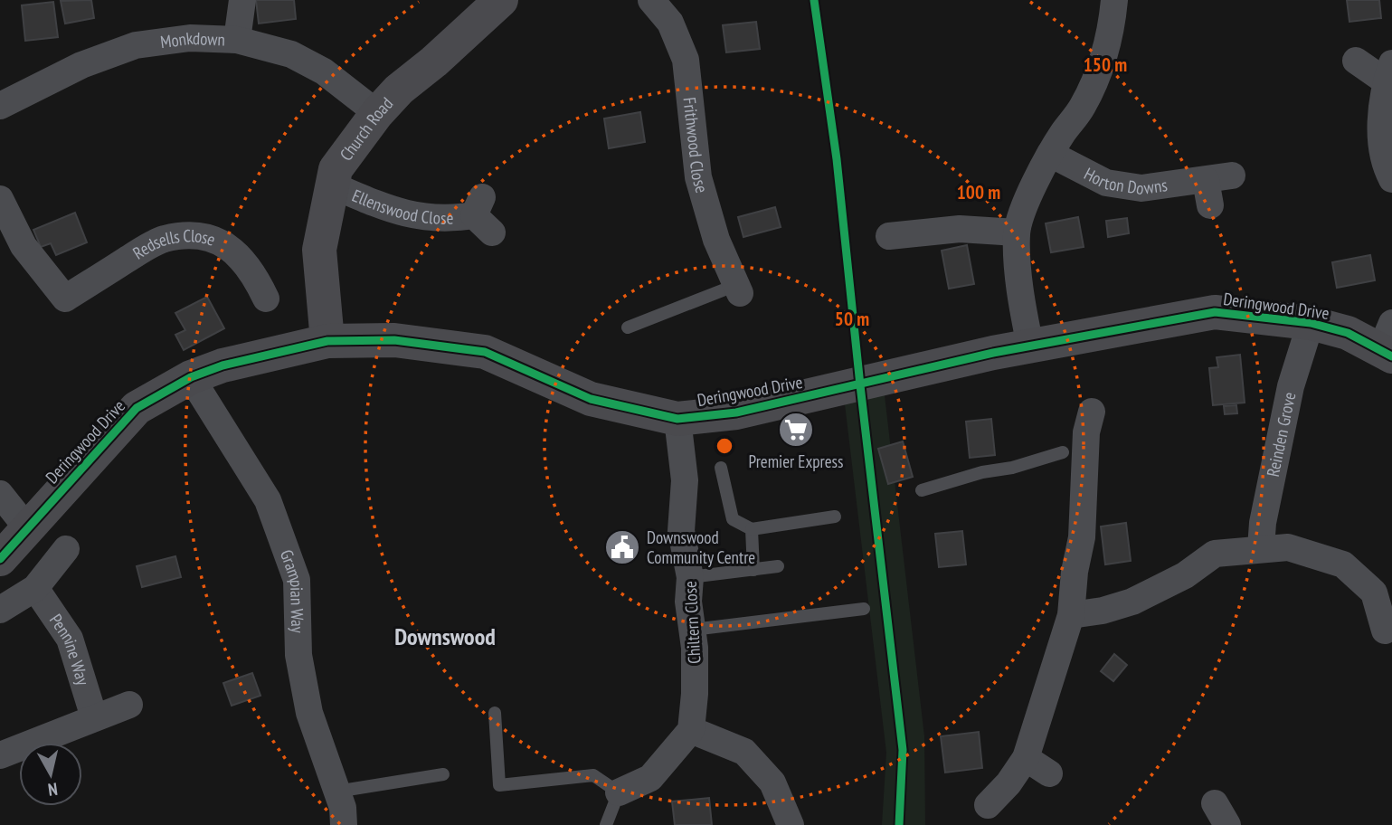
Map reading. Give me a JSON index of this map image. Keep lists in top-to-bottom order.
{
  "streets": {
    "street": [
      "Monkdown",
      "Church Road",
      "Frithwood Close",
      "Horton Downs",
      "Ellenswood Close",
      "Redsells Close",
      "Deringwood Drive",
      "Reinden Grove",
      "Grampian Way",
      "Chiltern Close",
      "Pennine Way"
    ]
  },
  "crossings": [
    ["Monkdown", "Church Road"],
    ["Church Road", "Ellenswood Close"],
    ["Church Road", "Deringwood Drive"],
    ["Deringwood Drive", "Reinden Grove"],
    ["Deringwood Drive", "Grampian Way"],
    ["Deringwood Drive", "Chiltern Close"]
  ],
  "districts": ["Downswood"],
  "places": {
    "supermarket": ["Premier Express"],
    "public building": ["Downswood Community Centre"]
  },
  "north": "bottom",
  "rings": ["150 m", "100 m", "50 m"]
}
